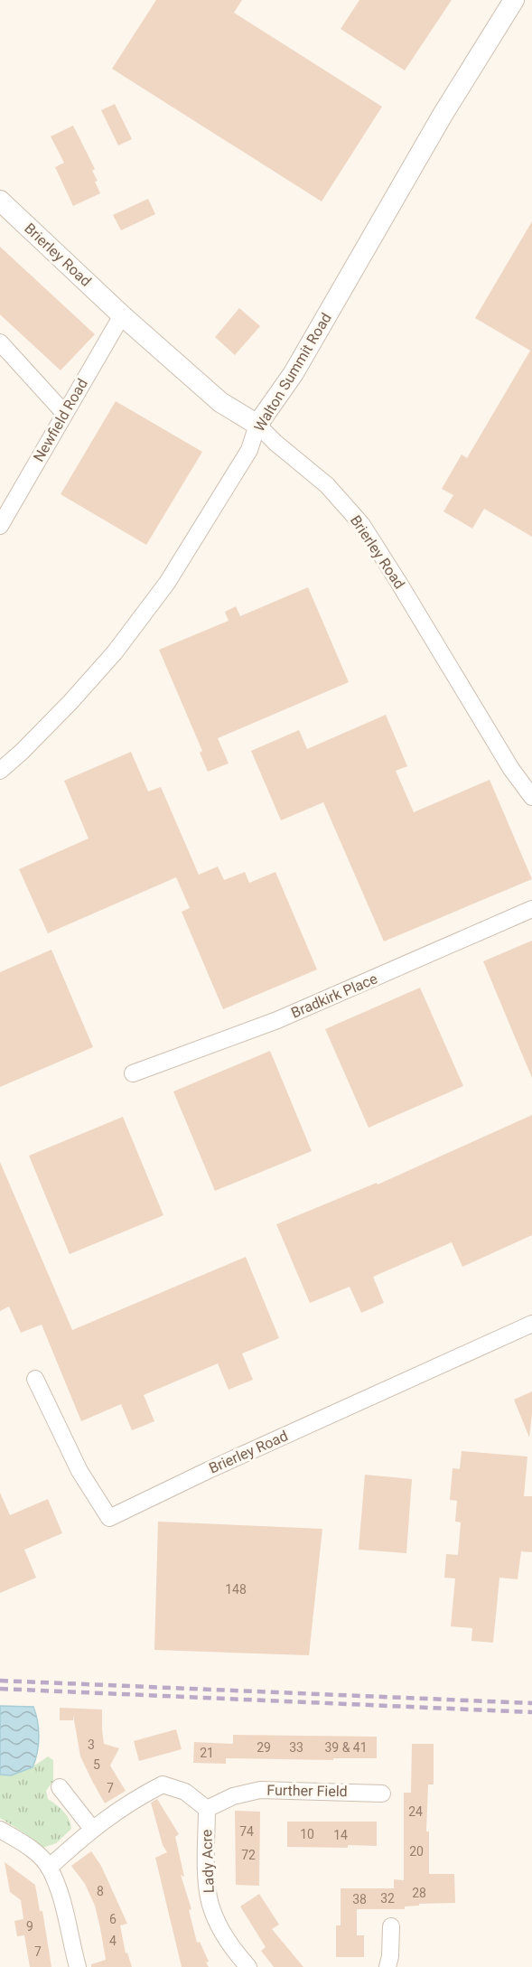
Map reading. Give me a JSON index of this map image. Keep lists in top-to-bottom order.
{
  "streets": {
    "street": [
      "Brierley Road",
      "Walton Summit Road",
      "Newfield Road",
      "Bradkirk Place",
      "Further Field",
      "Lady Acre"
    ]
  },
  "crossings": [
    ["Brierley Road", "Walton Summit Road"],
    ["Brierley Road", "Newfield Road"],
    ["Further Field", "Lady Acre"]
  ],
  "house_numbers": [
    "148",
    "3",
    "29",
    "33",
    "39 & 41",
    "21",
    "5",
    "7",
    "24",
    "74",
    "10",
    "14",
    "20",
    "72",
    "8",
    "28",
    "32",
    "38",
    "6",
    "9",
    "4",
    "7"
  ]
}
